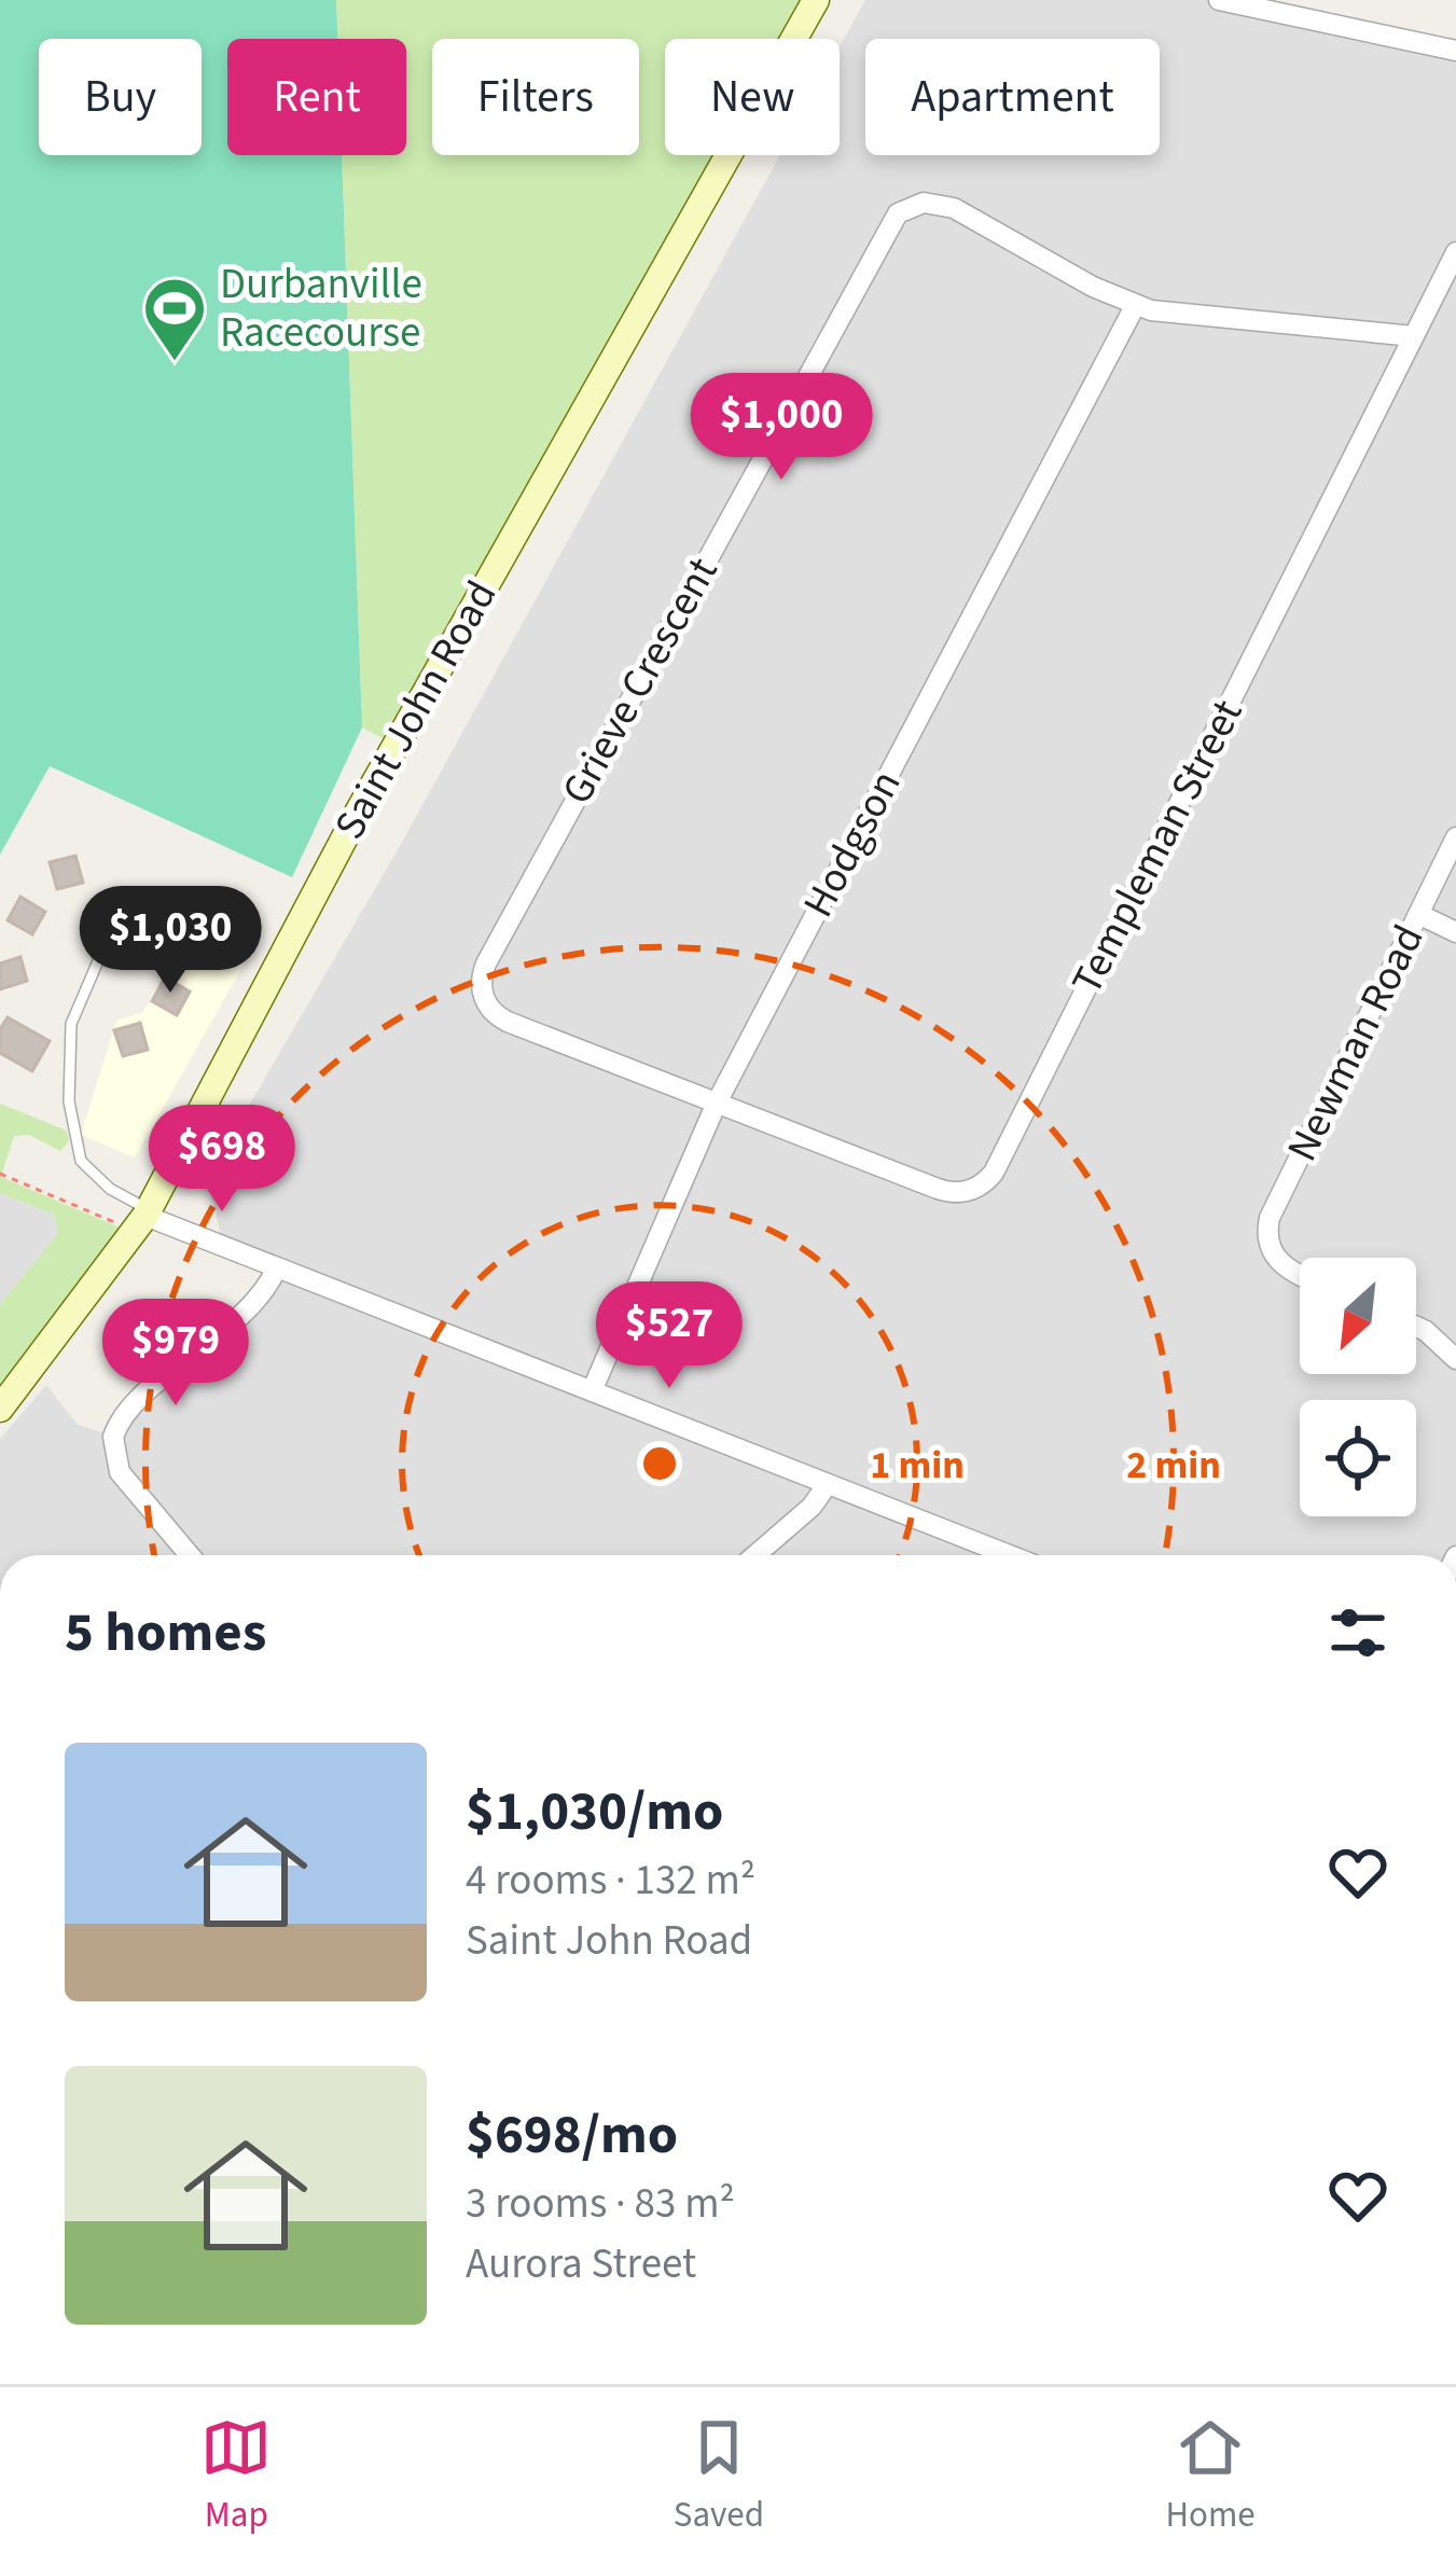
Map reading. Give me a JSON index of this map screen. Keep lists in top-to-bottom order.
{
  "streets": {
    "main road": ["Saint John Road"],
    "street": [
      "Grieve Crescent",
      "Hodgson",
      "Templeman Street",
      "Newman Road"
    ]
  },
  "crossings": [
    ["Grieve Crescent", "Hodgson"],
    ["Grieve Crescent", "Templeman Street"],
    ["Hodgson", "Templeman Street"]
  ],
  "places": {
    "sports": ["Durbanville Racecourse"]
  },
  "north": "bottom left",
  "page": {
    "chip": [
      "Buy",
      "Rent",
      "Filters",
      "New",
      "Apartment"
    ],
    "price": [
      "$1,000",
      "$1,030",
      "$698",
      "$527",
      "$979"
    ],
    "heading": "5 homes",
    "list": [
      {
        "name": "$1,030/mo",
        "note": "4 rooms · 132 m² · Saint John Road"
      },
      {
        "name": "$698/mo",
        "note": "3 rooms · 83 m² · Aurora Street"
      }
    ],
    "tabs": ["Map", "Saved", "Home"]
  },
  "rings": ["1 min", "2 min"]
}
